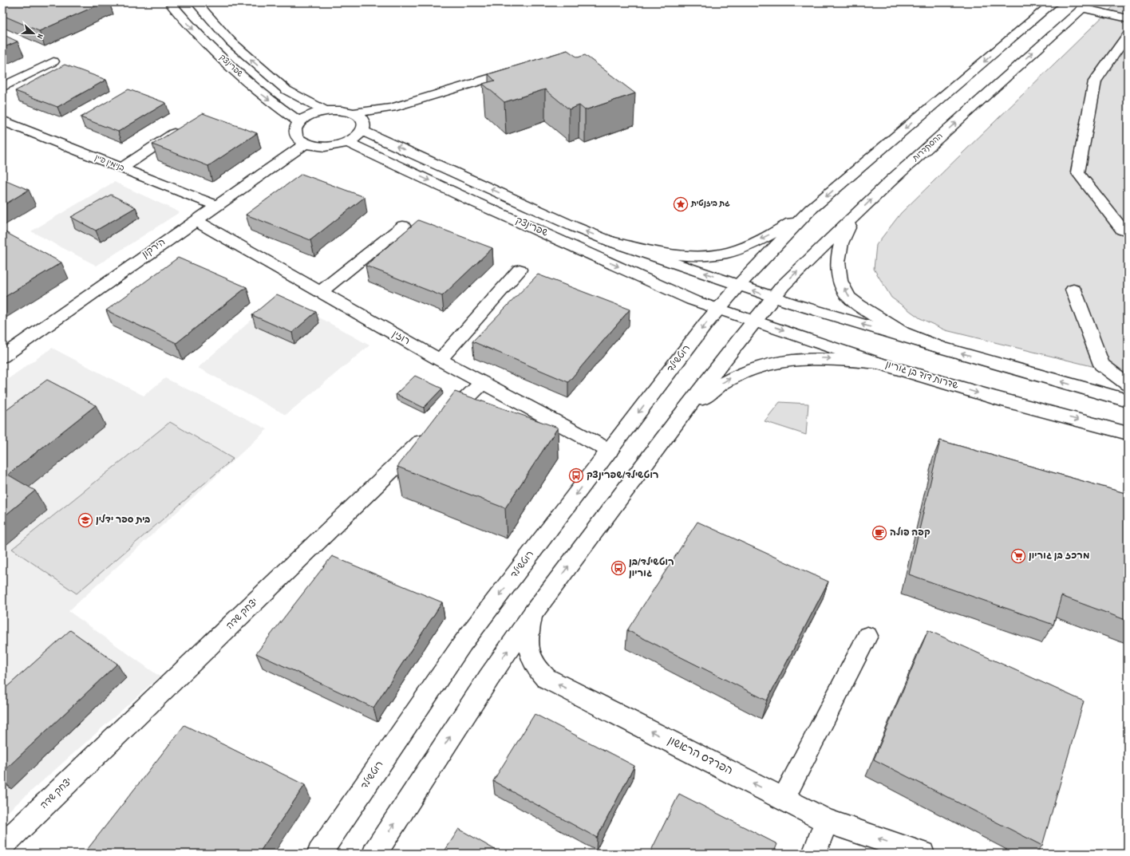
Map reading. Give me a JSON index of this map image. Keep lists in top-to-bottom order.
{
  "streets": {
    "street": [
      "שפרינצק",
      "ההסתדרות",
      "בנימין פיין",
      "הירקון",
      "רוזין",
      "רוטשילד",
      "שדרות דוד בן גוריון",
      "יצחק שדה",
      "הפרדס הראשון"
    ]
  },
  "crossings": [
    ["שפרינצק", "רוטשילד"],
    ["שפרינצק", "שדרות דוד בן גוריון"],
    ["בנימין פיין", "הירקון"],
    ["הירקון", "רוזין"],
    ["רוזין", "רוטשילד"],
    ["רוזין", "יצחק שדה"],
    ["רוטשילד", "שדרות דוד בן גוריון"]
  ],
  "one_way": ["הפרדס הראשון"],
  "places": {
    "place": ["גת ביזנטית"],
    "bus stop": ["רוטשילד/שפרינצק", "רוטשילד/בן גוריון"],
    "school or university": ["בית ספר ידלין"],
    "cafe": ["קפה פולה"],
    "supermarket": ["מרכז בן גוריון"]
  },
  "north": "right"
}
